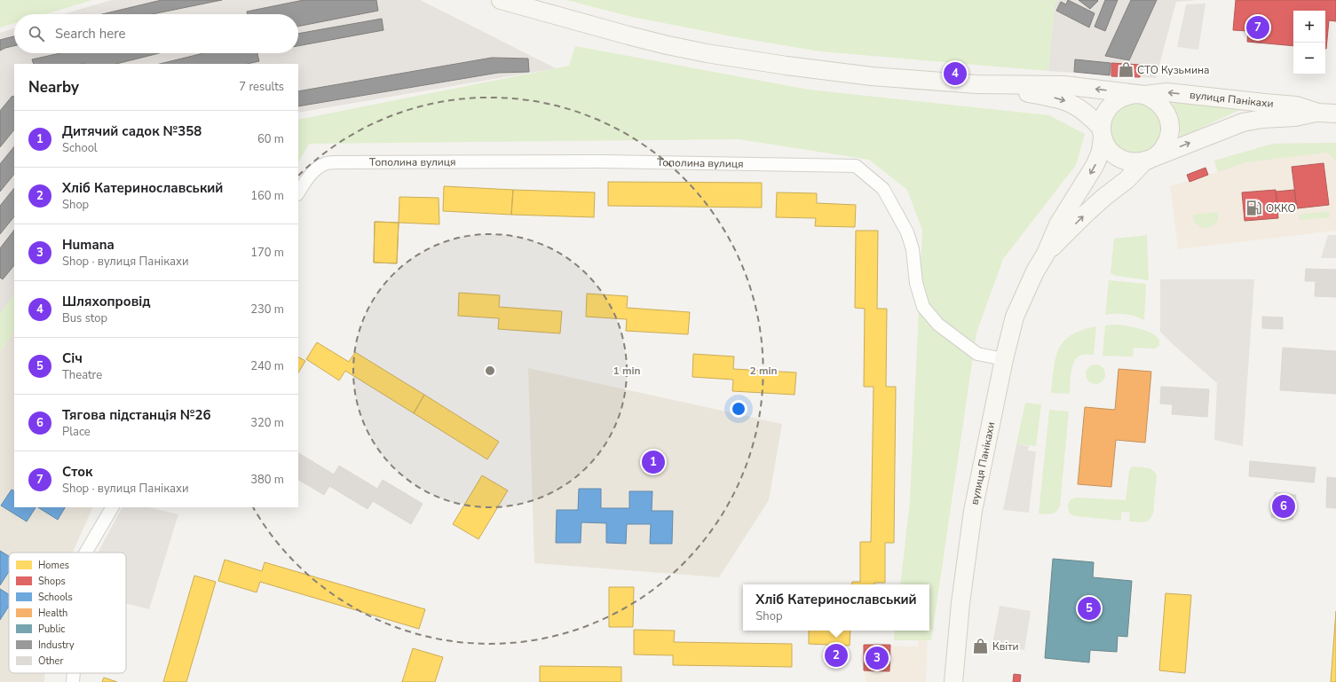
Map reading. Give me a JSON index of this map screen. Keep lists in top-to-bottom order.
{
  "streets": {
    "main road": ["вулиця Панікахи"],
    "street": ["Тополина вулиця"]
  },
  "crossings": [
    ["вулиця Панікахи", "Тополина вулиця"]
  ],
  "places": {
    "shop": ["СТО Кузьмина", "Квіти"],
    "fuel station": ["ОККО"]
  },
  "legend": [
    "Homes",
    "Shops",
    "Schools",
    "Health",
    "Public",
    "Industry",
    "Other"
  ],
  "page": {
    "map_buttons": ["+", "−"],
    "pins": [
      "7",
      "4",
      "1",
      "6",
      "5",
      "2",
      "3"
    ],
    "search": "Search here",
    "heading": ["Nearby", "7 results"],
    "list": [
      {
        "mark": "1",
        "name": "Дитячий садок №358",
        "note": "School",
        "value": "60 m"
      },
      {
        "mark": "2",
        "name": "Хліб Катеринославський",
        "note": "Shop",
        "value": "160 m"
      },
      {
        "mark": "3",
        "name": "Humana",
        "note": "Shop · вулиця Панікахи",
        "value": "170 m"
      },
      {
        "mark": "4",
        "name": "Шляхопровід",
        "note": "Bus stop",
        "value": "230 m"
      },
      {
        "mark": "5",
        "name": "Січ",
        "note": "Theatre",
        "value": "240 m"
      },
      {
        "mark": "6",
        "name": "Тягова пiдстанцiя №26",
        "note": "Place",
        "value": "320 m"
      },
      {
        "mark": "7",
        "name": "Сток",
        "note": "Shop · вулиця Панікахи",
        "value": "380 m"
      }
    ],
    "popup": ["Хліб Катеринославський", "Shop"]
  },
  "rings": ["1 min", "2 min"]
}
